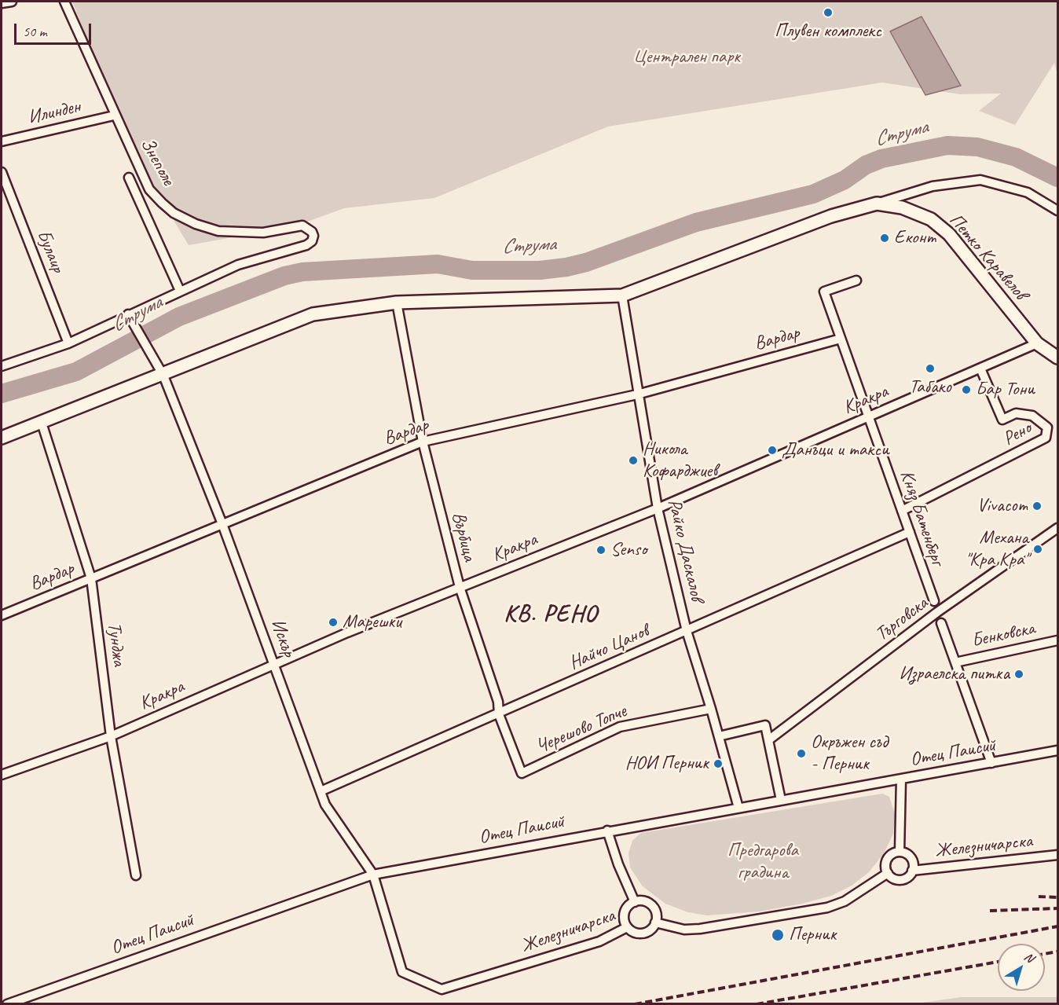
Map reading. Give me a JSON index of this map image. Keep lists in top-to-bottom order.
{
  "streets": {
    "main road": ["Петко Каравелов"],
    "street": [
      "Илинден",
      "Знеполе",
      "Булаир",
      "Вардар",
      "Кракра",
      "Рено",
      "Княз Батенберг",
      "Върбица",
      "Райко Даскалов",
      "Търговска",
      "Бенковска",
      "Искър",
      "Тунджа",
      "Найчо Цанов",
      "Черешово Топче",
      "Отец Паисий",
      "Железничарска"
    ]
  },
  "crossings": [
    ["Илинден", "Знеполе"],
    ["Петко Каравелов", "Кракра"],
    ["Вардар", "Княз Батенберг"],
    ["Вардар", "Върбица"],
    ["Вардар", "Райко Даскалов"],
    ["Вардар", "Искър"],
    ["Вардар", "Тунджа"],
    ["Кракра", "Рено"],
    ["Кракра", "Княз Батенберг"],
    ["Кракра", "Върбица"],
    ["Кракра", "Райко Даскалов"],
    ["Кракра", "Искър"],
    ["Кракра", "Тунджа"],
    ["Рено", "Княз Батенберг"],
    ["Княз Батенберг", "Найчо Цанов"],
    ["Върбица", "Найчо Цанов"],
    ["Върбица", "Черешово Топче"],
    ["Райко Даскалов", "Найчо Цанов"],
    ["Райко Даскалов", "Черешово Топче"],
    ["Райко Даскалов", "Отец Паисий"],
    ["Искър", "Найчо Цанов"],
    ["Искър", "Отец Паисий"],
    ["Искър", "Железничарска"]
  ],
  "districts": ["КВ. РЕНО"],
  "water": ["Струма"],
  "parks": ["Централен парк", "Предгарова градина"],
  "places": [
    "Плувен комплекс",
    "Еконт",
    "Табако",
    "Бар Тони",
    "Данъци и такси",
    "Никола Кофарджиев",
    "Vivacom",
    "Механа \"Кра Кра\"",
    "Senso",
    "Марешки",
    "Израелска питка",
    "Окръжен съд - Перник",
    "НОИ Перник",
    "Перник"
  ],
  "scale_bar": "50 m",
  "north": "top right"
}
